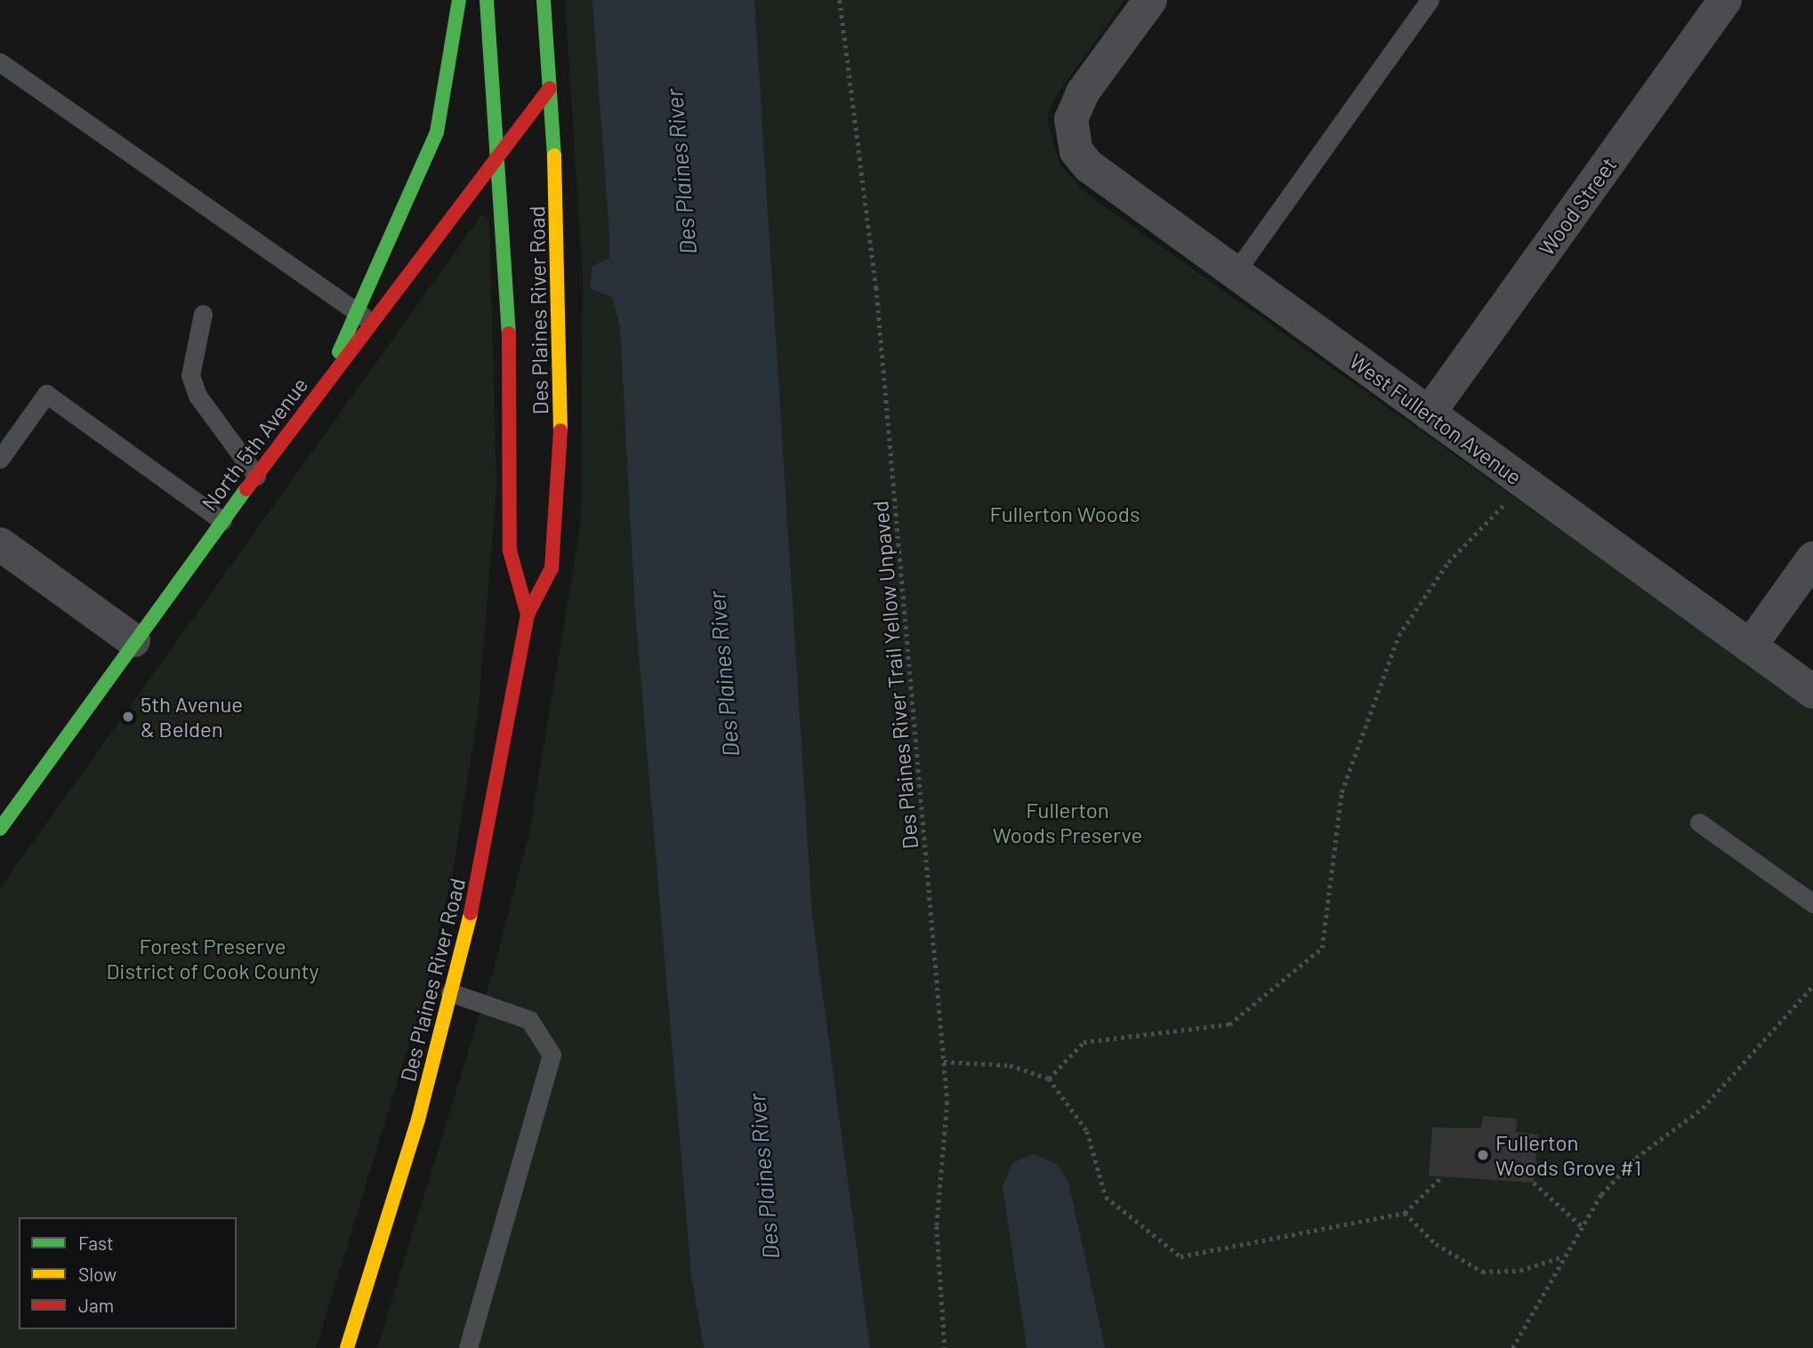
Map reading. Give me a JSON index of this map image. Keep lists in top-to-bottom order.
{
  "streets": {
    "main road": ["Des Plaines River Road", "North 5th Avenue"],
    "street": ["Wood Street", "West Fullerton Avenue"],
    "path": ["Des Plaines River Trail Yellow Unpaved"]
  },
  "crossings": [
    ["Wood Street", "West Fullerton Avenue"],
    ["Des Plaines River Road", "North 5th Avenue"]
  ],
  "water": ["Des Plaines River"],
  "parks": ["Fullerton Woods", "Fullerton Woods Preserve", "Forest Preserve District of Cook County"],
  "places": ["5th Avenue & Belden", "Fullerton Woods Grove #1"],
  "legend": ["Fast", "Slow", "Jam"]
}
